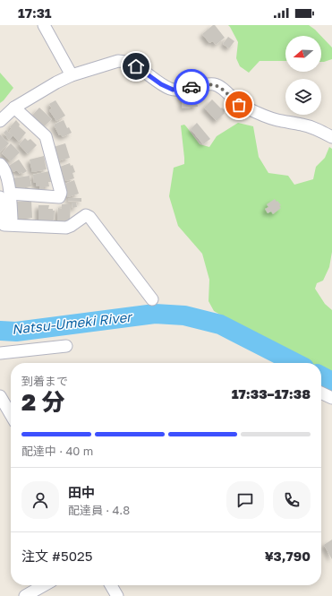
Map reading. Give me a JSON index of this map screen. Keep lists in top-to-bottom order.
{
  "water": ["Natsu-Umeki River"],
  "north": "left",
  "page": {
    "status": "17:31",
    "heading": ["2 分", "到着まで", "17:33–17:38"],
    "panel": [
      "田中",
      "配達員 · 4.8",
      "注文 #5025",
      "¥3,790"
    ],
    "bar": "配達中 · 40 m"
  }
}
